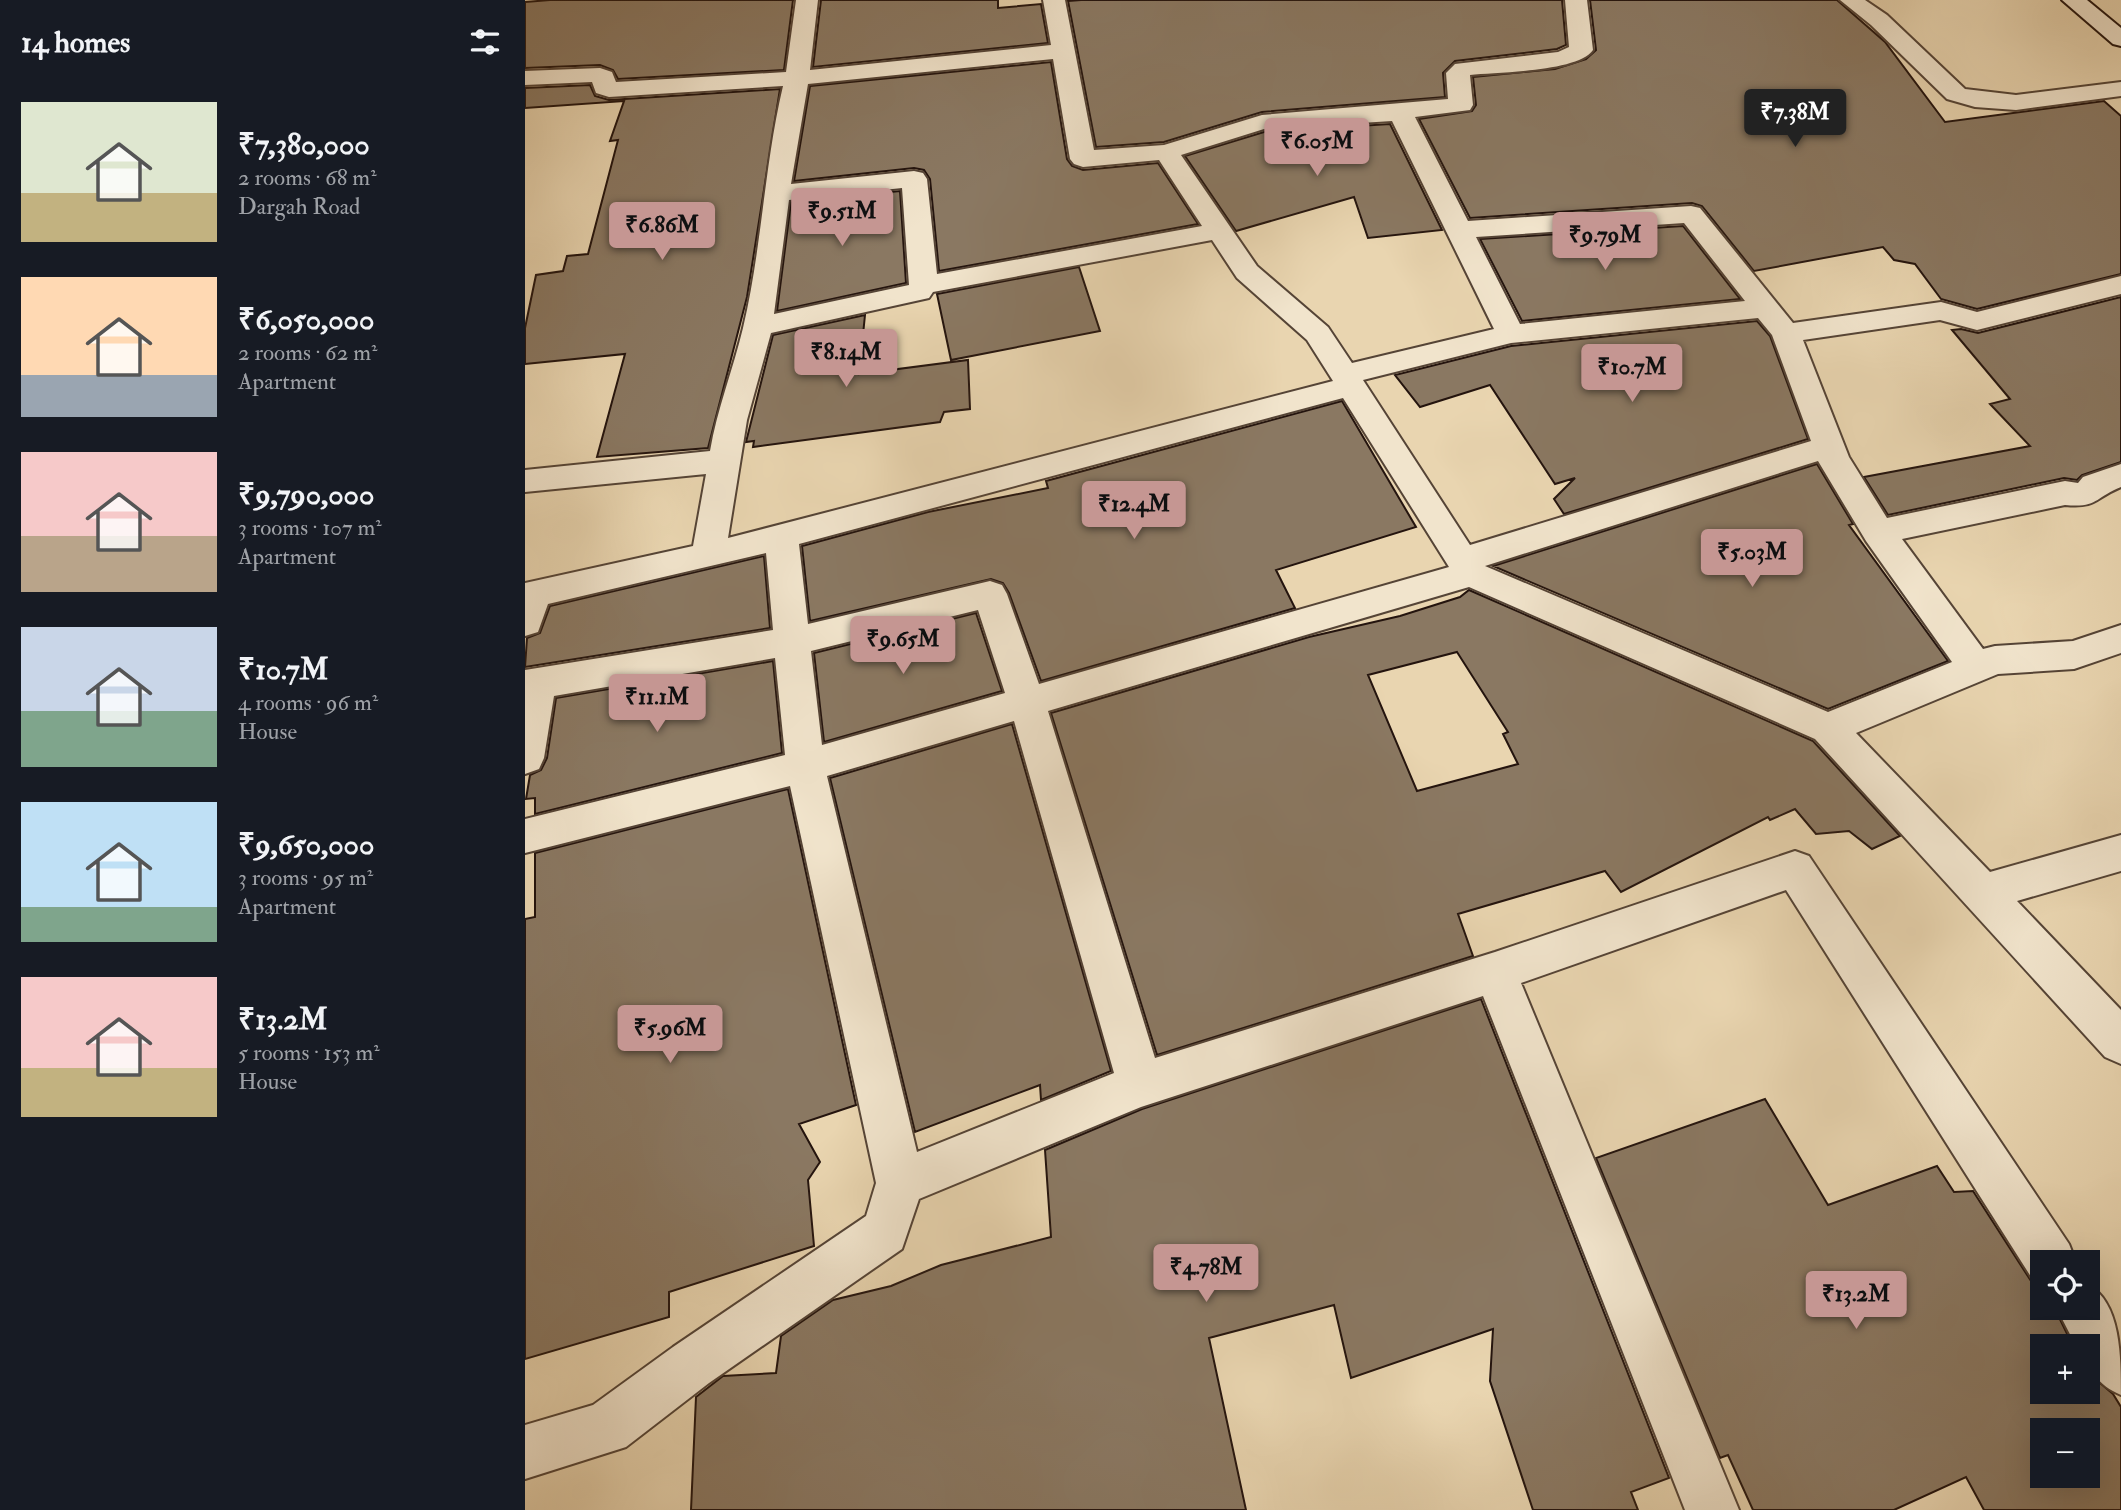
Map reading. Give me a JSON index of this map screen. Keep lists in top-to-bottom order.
{
  "page": {
    "heading": "14 homes",
    "list": [
      {
        "name": "₹7,380,000",
        "note": "2 rooms · 68 m² · Dargah Road"
      },
      {
        "name": "₹6,050,000",
        "note": "2 rooms · 62 m² · Apartment"
      },
      {
        "name": "₹9,790,000",
        "note": "3 rooms · 107 m² · Apartment"
      },
      {
        "name": "₹10.7M",
        "note": "4 rooms · 96 m² · House"
      },
      {
        "name": "₹9,650,000",
        "note": "3 rooms · 95 m² · Apartment"
      },
      {
        "name": "₹13.2M",
        "note": "5 rooms · 153 m² · House"
      }
    ],
    "price": [
      "₹7.38M",
      "₹6.05M",
      "₹9.51M",
      "₹6.86M",
      "₹9.79M",
      "₹8.14M",
      "₹10.7M",
      "₹12.4M",
      "₹5.03M",
      "₹9.65M",
      "₹11.1M",
      "₹5.96M",
      "₹4.78M",
      "₹13.2M"
    ],
    "map_buttons": ["+", "−"]
  }
}
